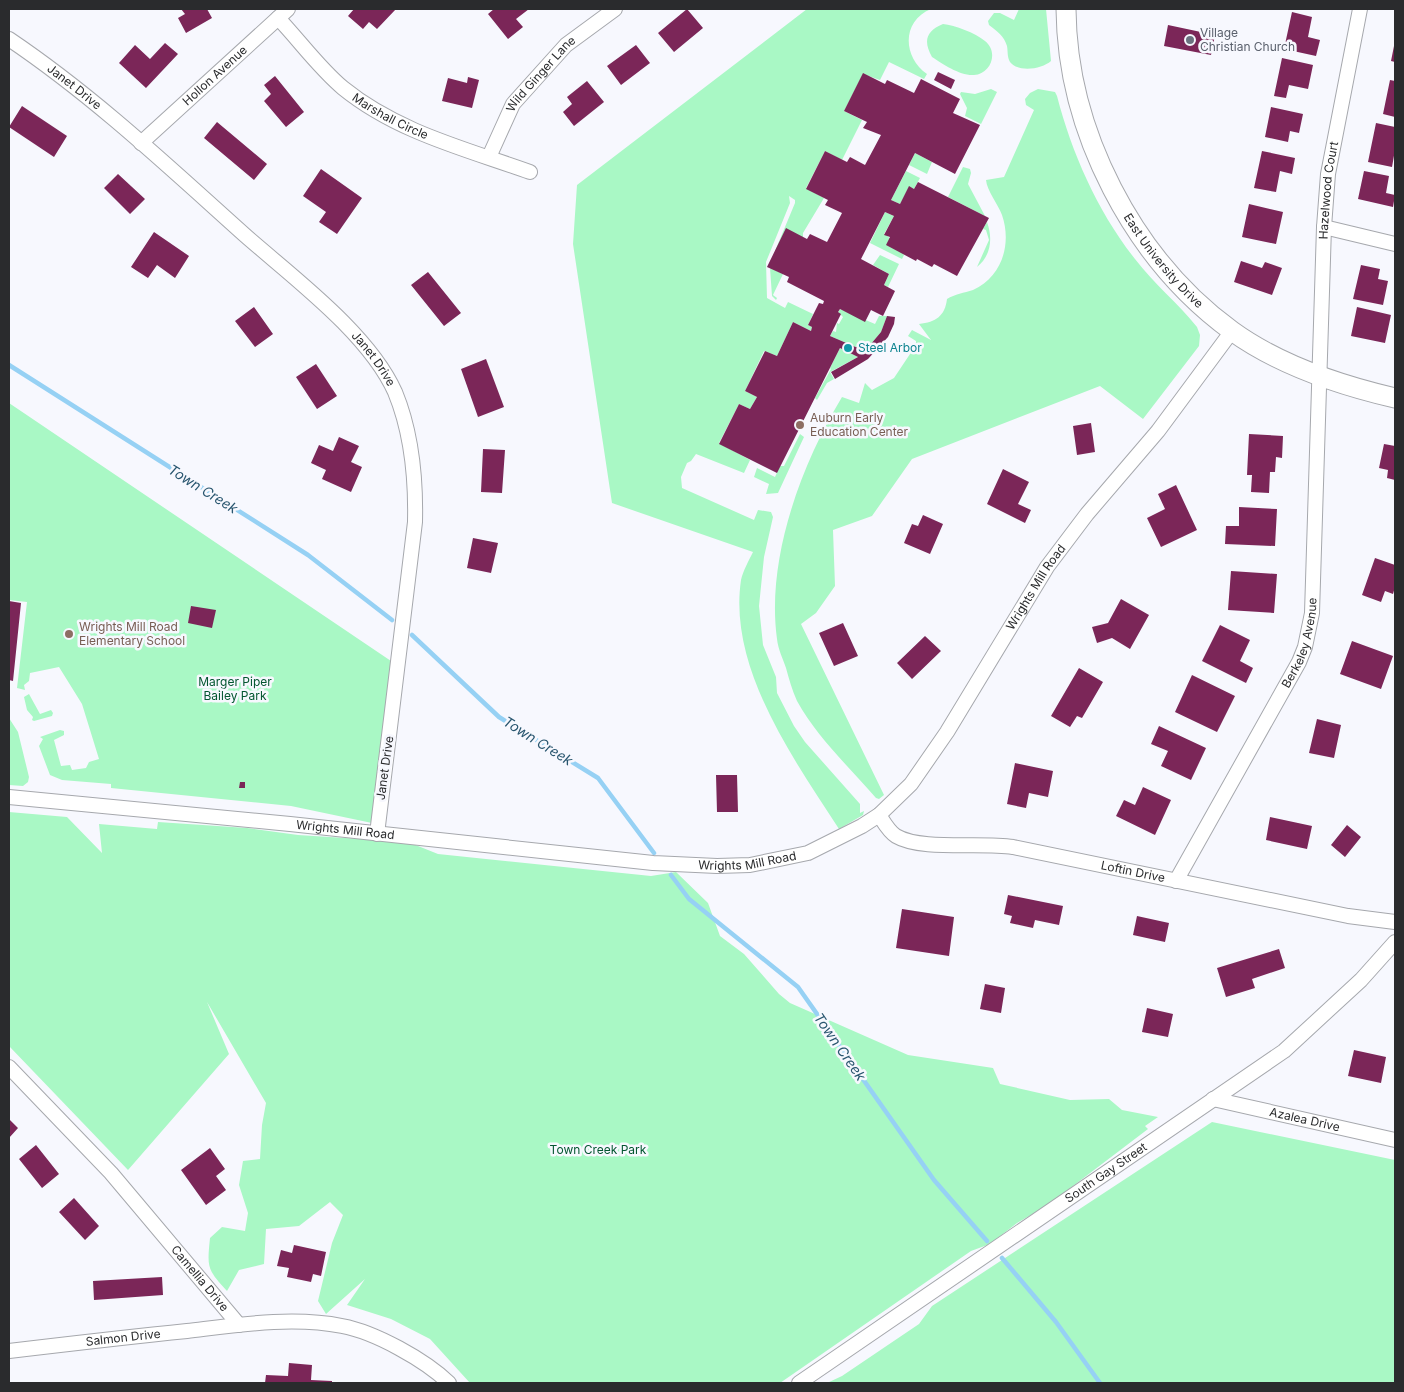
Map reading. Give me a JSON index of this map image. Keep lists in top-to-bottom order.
{
  "streets": {
    "main road": ["East University Drive"],
    "street": [
      "Hollon Avenue",
      "Wild Ginger Lane",
      "Janet Drive",
      "Marshall Circle",
      "Hazelwood Court",
      "Wrights Mill Road",
      "Berkeley Avenue",
      "Loftin Drive",
      "Azalea Drive",
      "South Gay Street",
      "Camellia Drive",
      "Salmon Drive"
    ]
  },
  "crossings": [
    ["Hollon Avenue", "Janet Drive"],
    ["Hollon Avenue", "Marshall Circle"],
    ["Wild Ginger Lane", "Marshall Circle"],
    ["Janet Drive", "Wrights Mill Road"],
    ["Hazelwood Court", "East University Drive"],
    ["Hazelwood Court", "Berkeley Avenue"],
    ["East University Drive", "Wrights Mill Road"],
    ["East University Drive", "Berkeley Avenue"],
    ["Wrights Mill Road", "Loftin Drive"],
    ["Berkeley Avenue", "Loftin Drive"],
    ["Azalea Drive", "South Gay Street"],
    ["Camellia Drive", "Salmon Drive"]
  ],
  "water": ["Town Creek"],
  "parks": ["Marger Piper Bailey Park", "Town Creek Park"],
  "places": [
    "Village Christian Church",
    "Steel Arbor",
    "Auburn Early Education Center",
    "Wrights Mill Road Elementary School"
  ]
}
